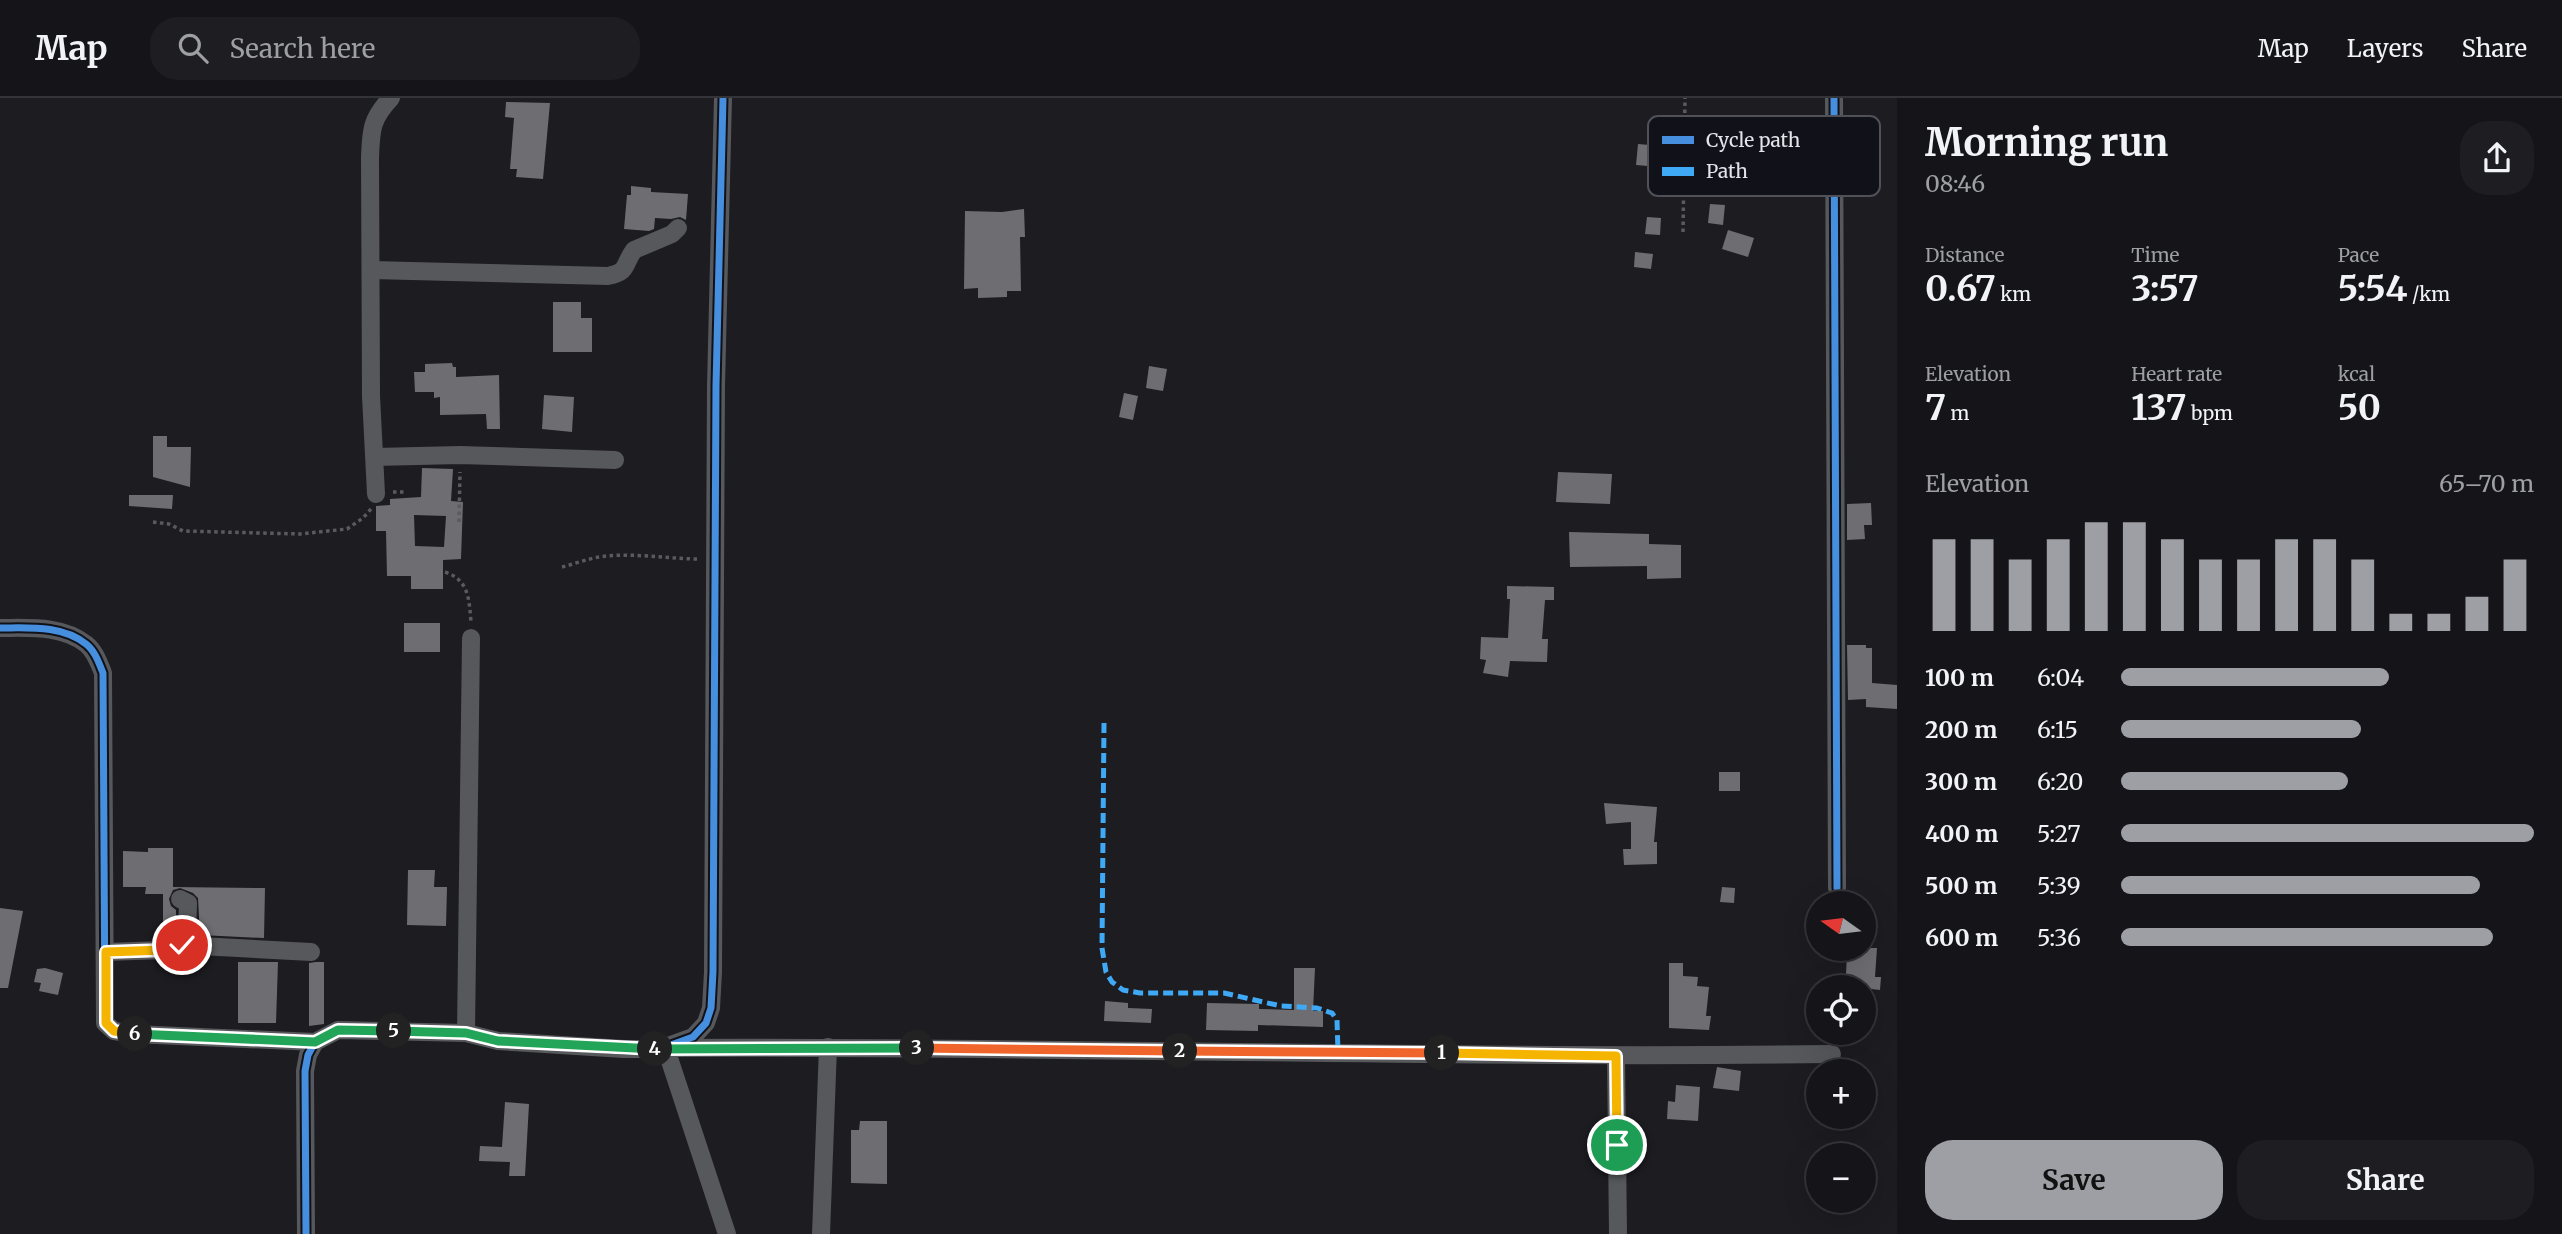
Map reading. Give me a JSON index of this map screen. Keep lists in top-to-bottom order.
{
  "legend": ["Cycle path", "Path"],
  "north": "left",
  "page": {
    "header": "Map",
    "search": "Search here",
    "nav": ["Map", "Layers", "Share"],
    "heading": ["Morning run", "08:46"],
    "stats": [
      ["Distance", "0.67 km"],
      ["Time", "3:57"],
      ["Pace", "5:54 /km"],
      ["Elevation", "7 m"],
      ["Heart rate", "137 bpm"],
      ["kcal", "50"]
    ],
    "chart": ["Elevation", "65–70 m"],
    "list": [
      {
        "name": "100 m",
        "note": "6:04"
      },
      {
        "name": "200 m",
        "note": "6:15"
      },
      {
        "name": "300 m",
        "note": "6:20"
      },
      {
        "name": "400 m",
        "note": "5:27"
      },
      {
        "name": "500 m",
        "note": "5:39"
      },
      {
        "name": "600 m",
        "note": "5:36"
      }
    ],
    "map_buttons": ["+", "−"],
    "pins": [
      "5",
      "6",
      "3",
      "4",
      "2",
      "1"
    ],
    "buttons": ["Save", "Share"]
  }
}
